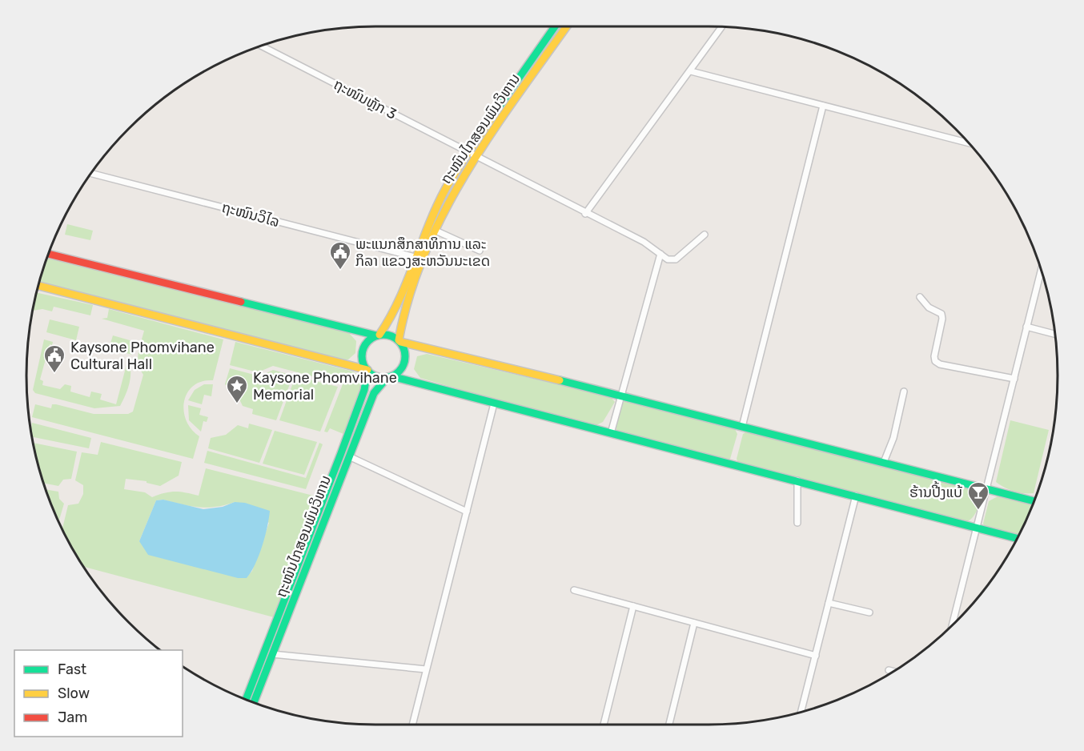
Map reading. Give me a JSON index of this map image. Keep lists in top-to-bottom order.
{
  "streets": {
    "main road": ["ຖະໜົນໄກສອນພົມວິຫານ"],
    "street": ["ຖະໜົນຫຼັກ 3", "ຖະໜົນວິໄລ"]
  },
  "crossings": [
    ["ຖະໜົນຫຼັກ 3", "ຖະໜົນໄກສອນພົມວິຫານ"],
    ["ຖະໜົນໄກສອນພົມວິຫານ", "ຖະໜົນວິໄລ"]
  ],
  "places": {
    "public building": ["ພະແນກສຶກສາທິການ ແລະ ກິລາ ແຂວງສະຫວັນນະເຂດ", "Kaysone Phomvihane Cultural Hall"],
    "place": ["Kaysone Phomvihane Memorial"],
    "bar": ["ຮ້ານປີ້ງແບ້"]
  },
  "legend": ["Fast", "Slow", "Jam"]
}
